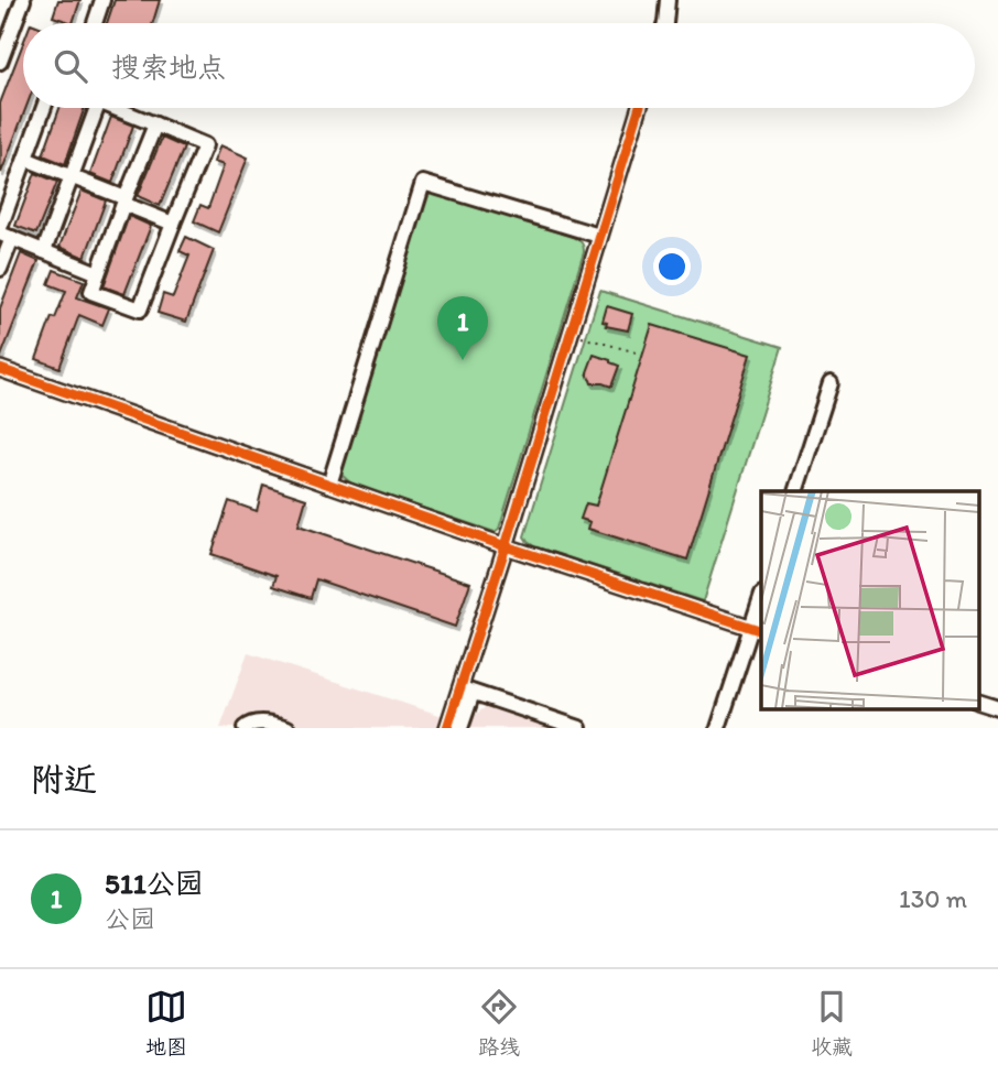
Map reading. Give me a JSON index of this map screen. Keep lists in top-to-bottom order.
{
  "page": {
    "search": "搜索地点",
    "pins": "1",
    "heading": "附近",
    "list": [
      {
        "mark": "1",
        "name": "511公园",
        "note": "公园",
        "value": "130 m"
      }
    ],
    "nav": ["地图", "路线", "收藏"]
  }
}
